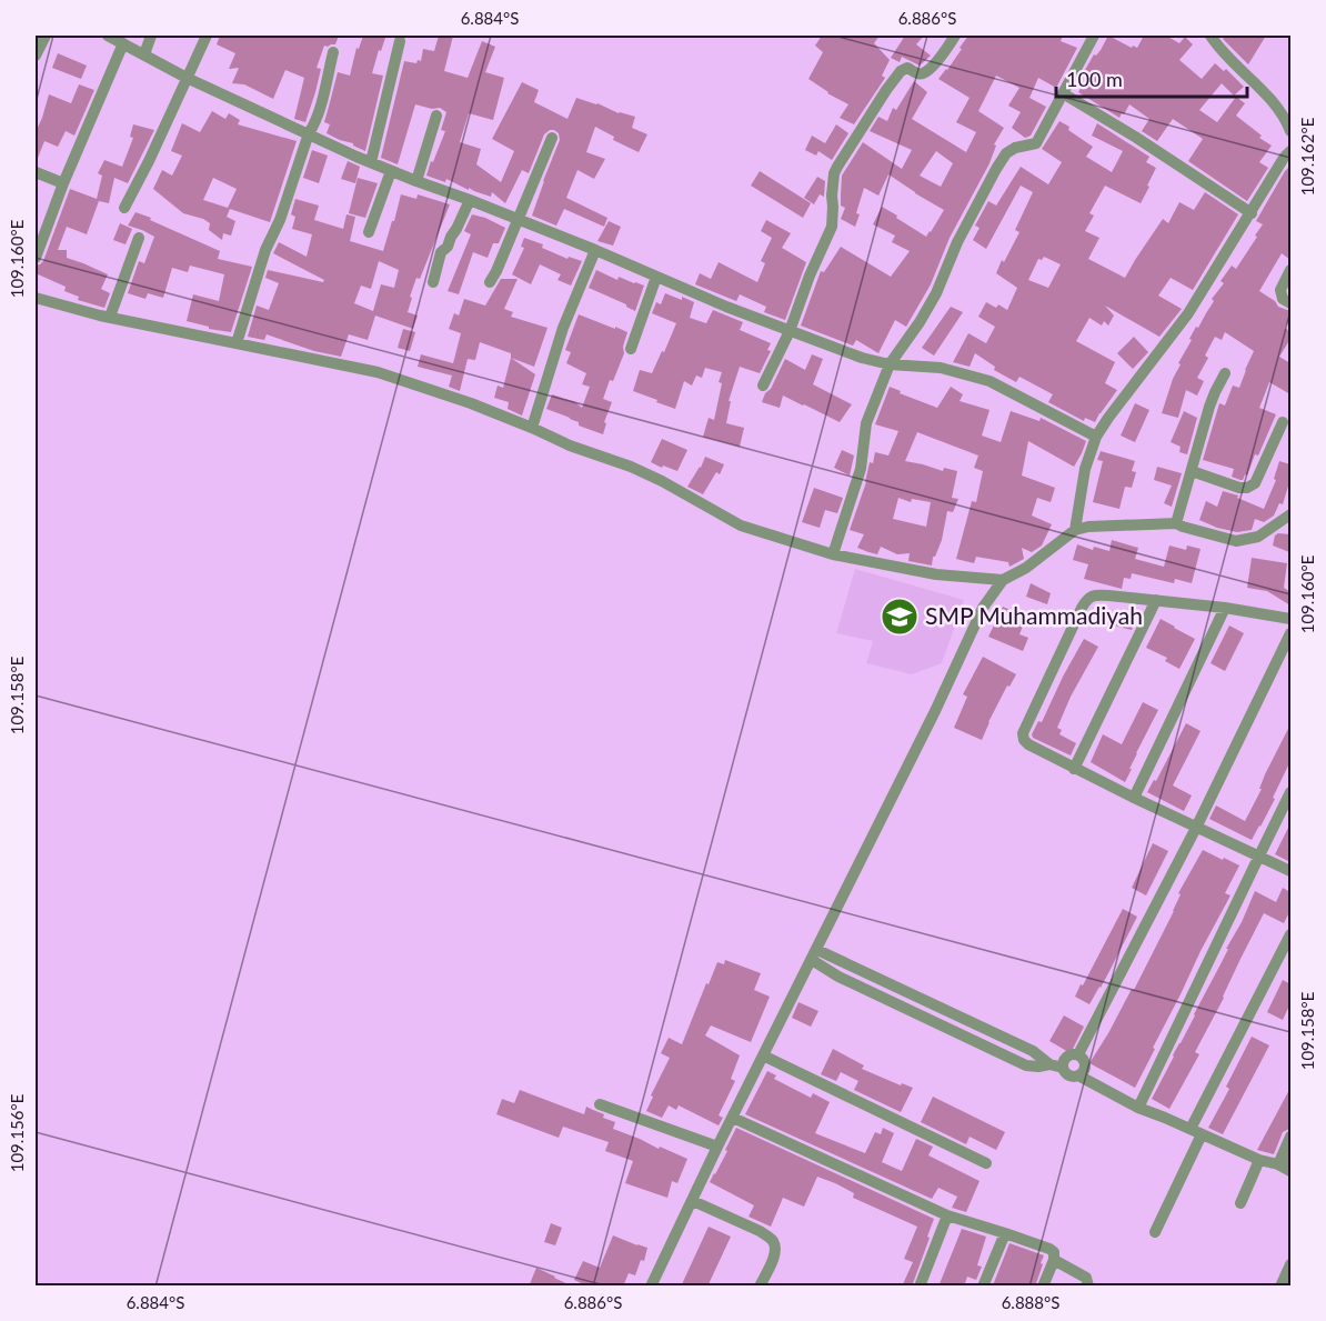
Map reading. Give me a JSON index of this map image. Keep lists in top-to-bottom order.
{
  "places": {
    "school or university": ["SMP Muhammadiyah"]
  },
  "scale_bar": "100 m",
  "coordinates": [
    "6.884°S",
    "6.886°S",
    "109.162°E",
    "109.160°E",
    "109.158°E",
    "109.156°E",
    "6.888°S"
  ]
}
